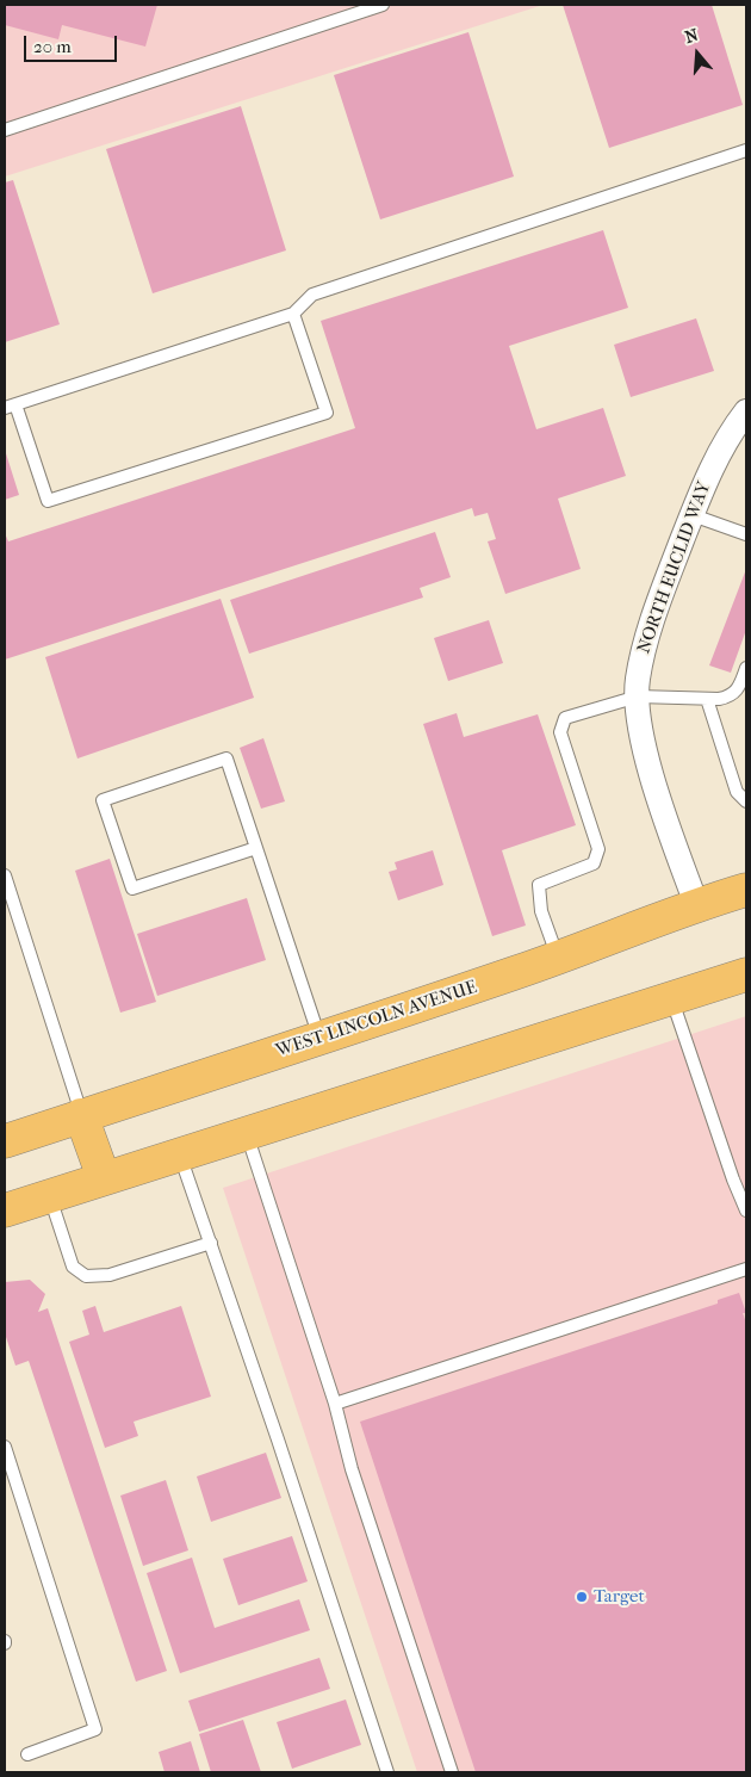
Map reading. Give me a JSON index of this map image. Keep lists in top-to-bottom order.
{
  "streets": {
    "main road": ["WEST LINCOLN AVENUE"],
    "street": ["NORTH EUCLID WAY"]
  },
  "crossings": [
    ["NORTH EUCLID WAY", "WEST LINCOLN AVENUE"]
  ],
  "places": ["Target"],
  "scale_bar": "20 m",
  "north": "top"
}
